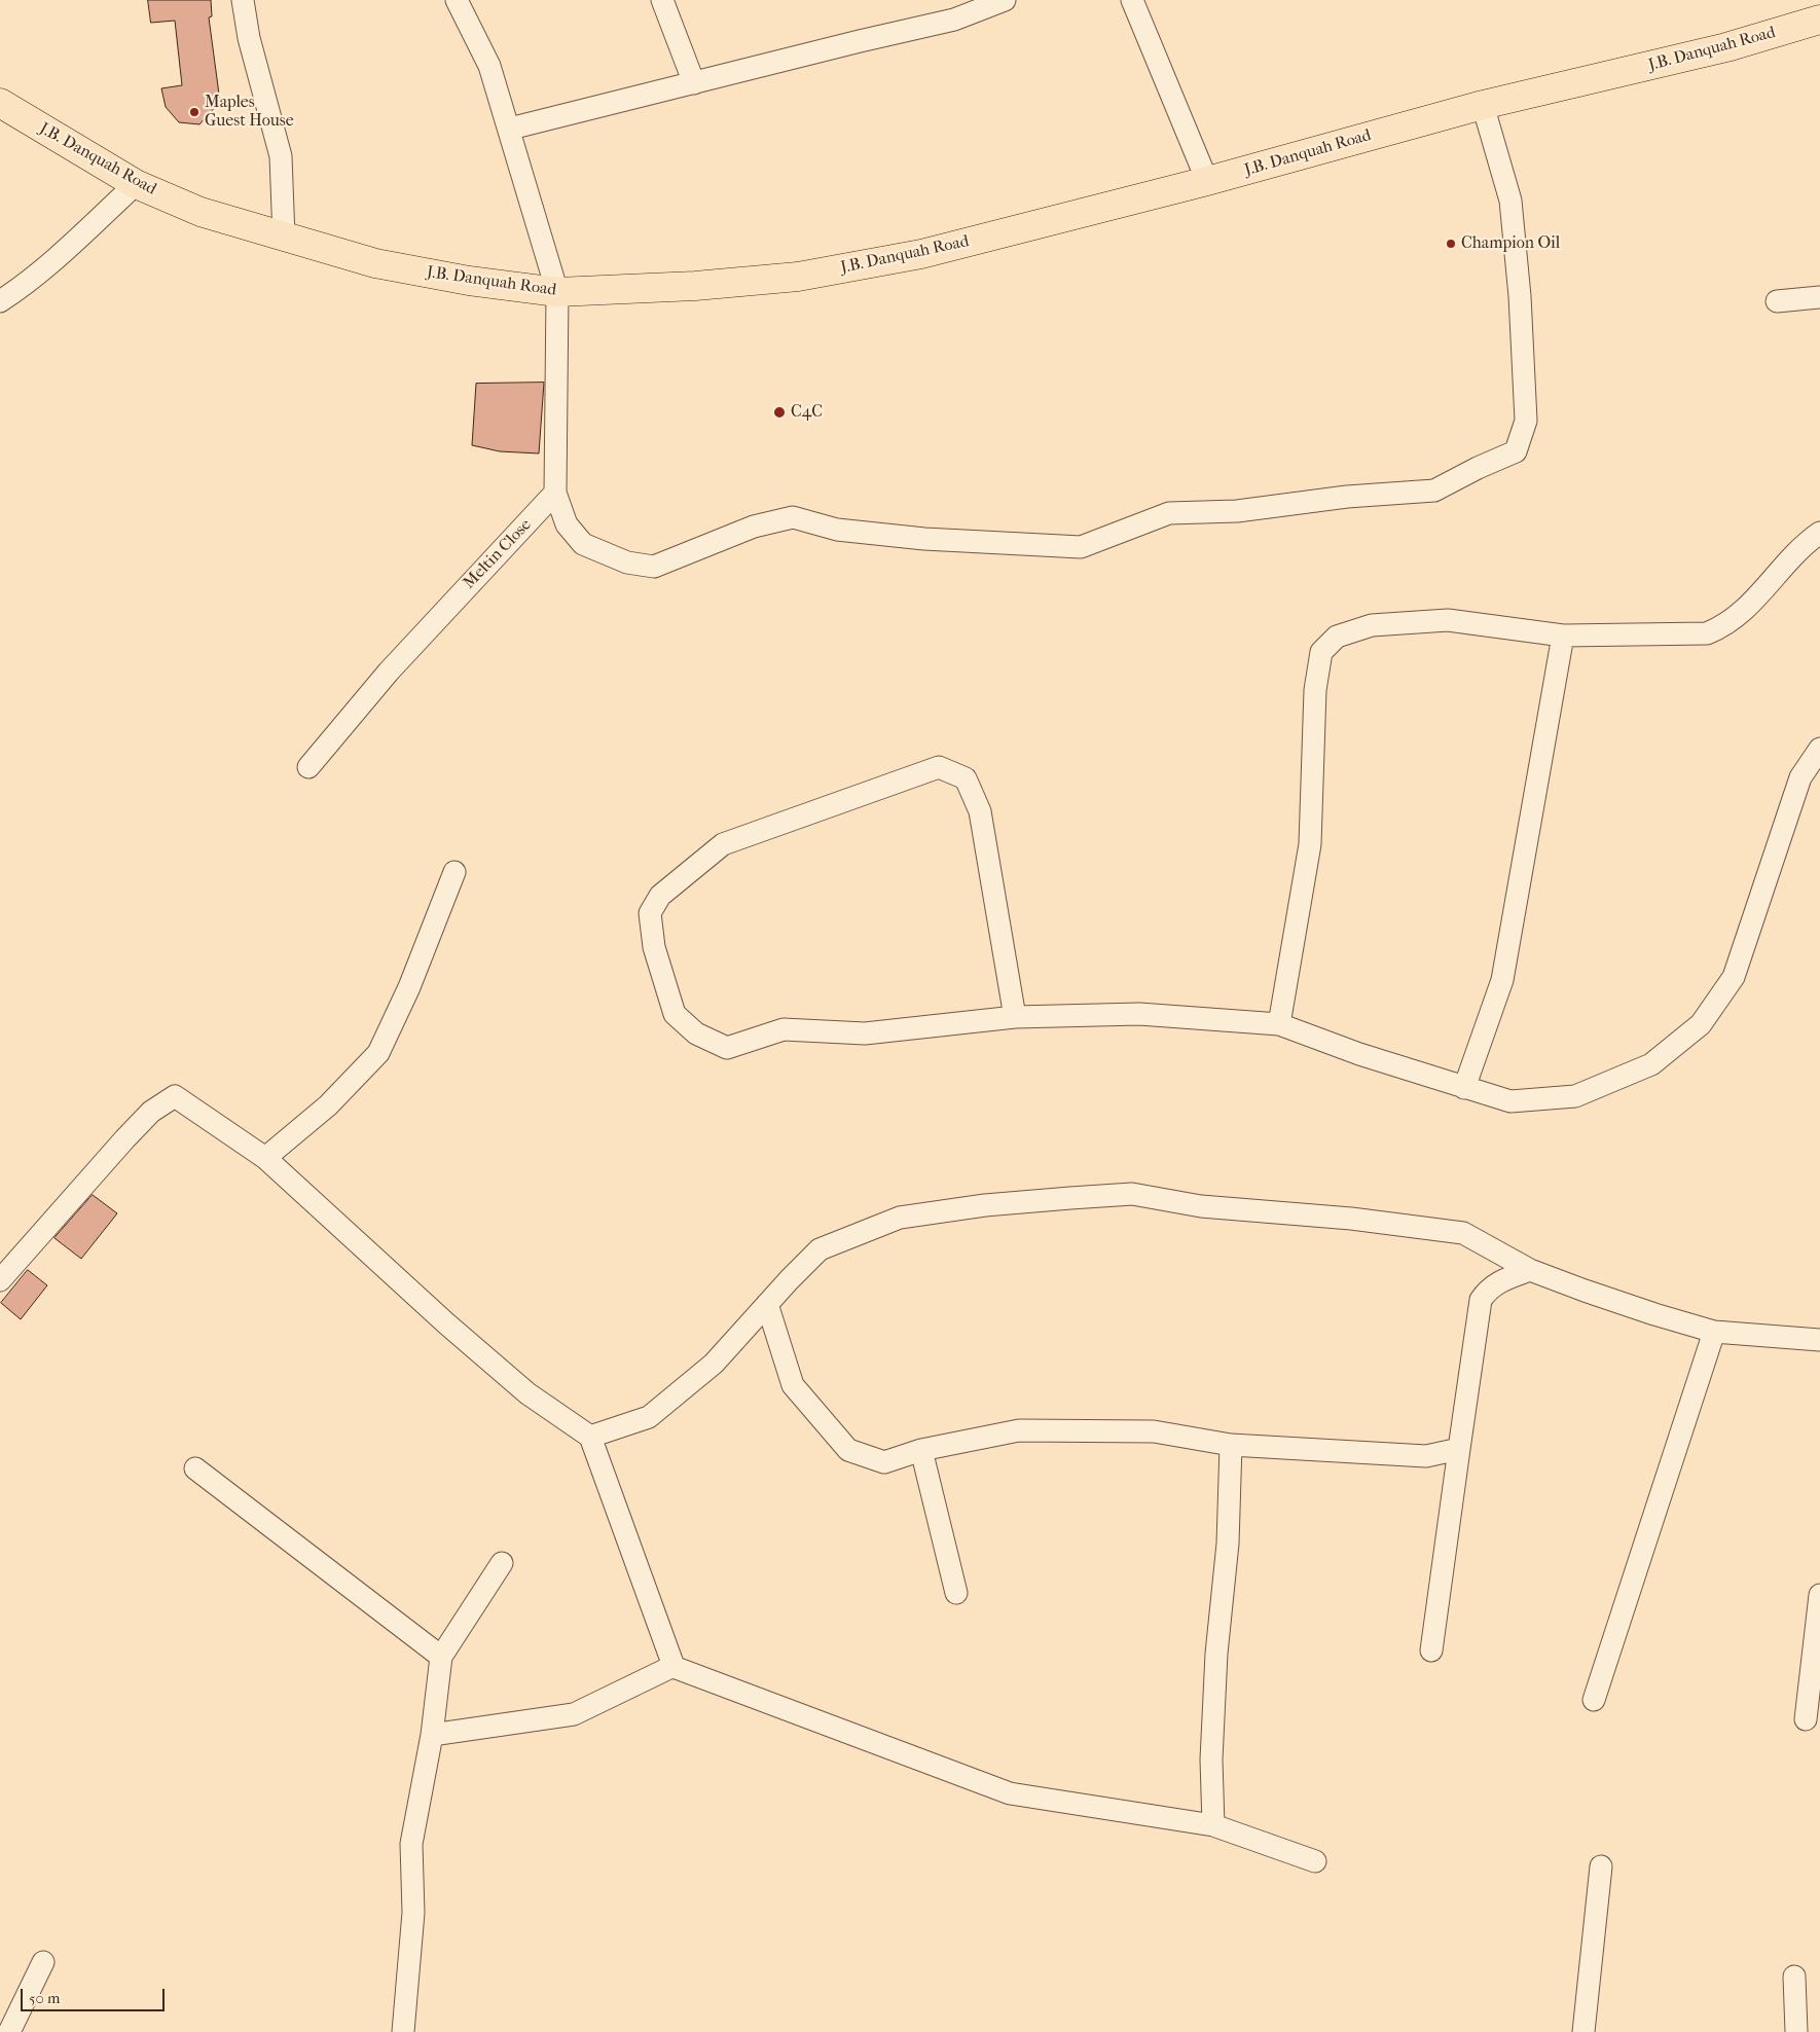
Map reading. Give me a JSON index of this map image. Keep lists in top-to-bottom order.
{
  "streets": {
    "highway": ["J.B. Danquah Road"],
    "street": ["Meltin Close"]
  },
  "places": ["Maples Guest House", "Champion Oil", "C4C"],
  "scale_bar": "50 m"
}
